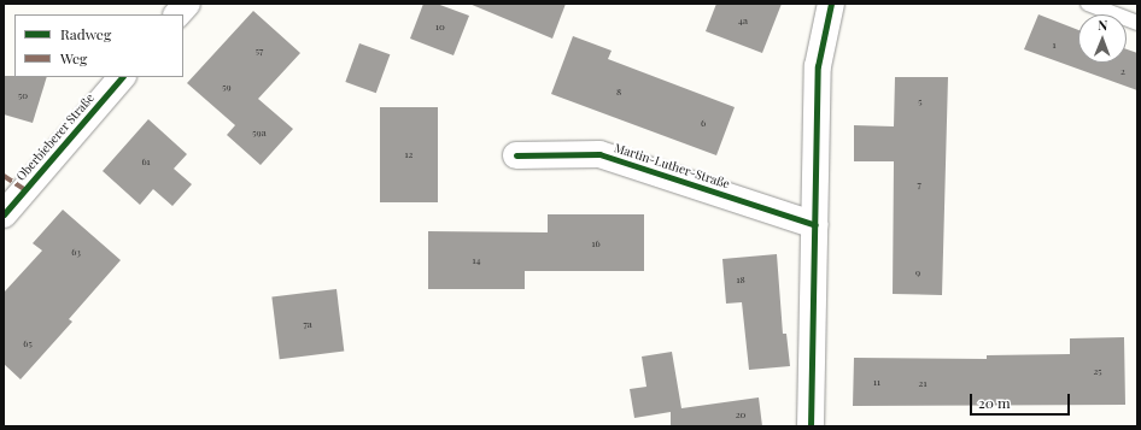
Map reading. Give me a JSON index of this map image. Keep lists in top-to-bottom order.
{
  "streets": {
    "street": ["Oberbieberer Straße", "Martin-Luther-Straße"]
  },
  "house_numbers": [
    "4a",
    "10",
    "1",
    "57",
    "2",
    "59",
    "8",
    "50",
    "5",
    "6",
    "59a",
    "12",
    "61",
    "7",
    "16",
    "63",
    "14",
    "9",
    "18",
    "7a",
    "65",
    "25",
    "11",
    "21",
    "20"
  ],
  "legend": ["Radweg", "Weg"],
  "scale_bar": "20 m",
  "north": "top"
}
